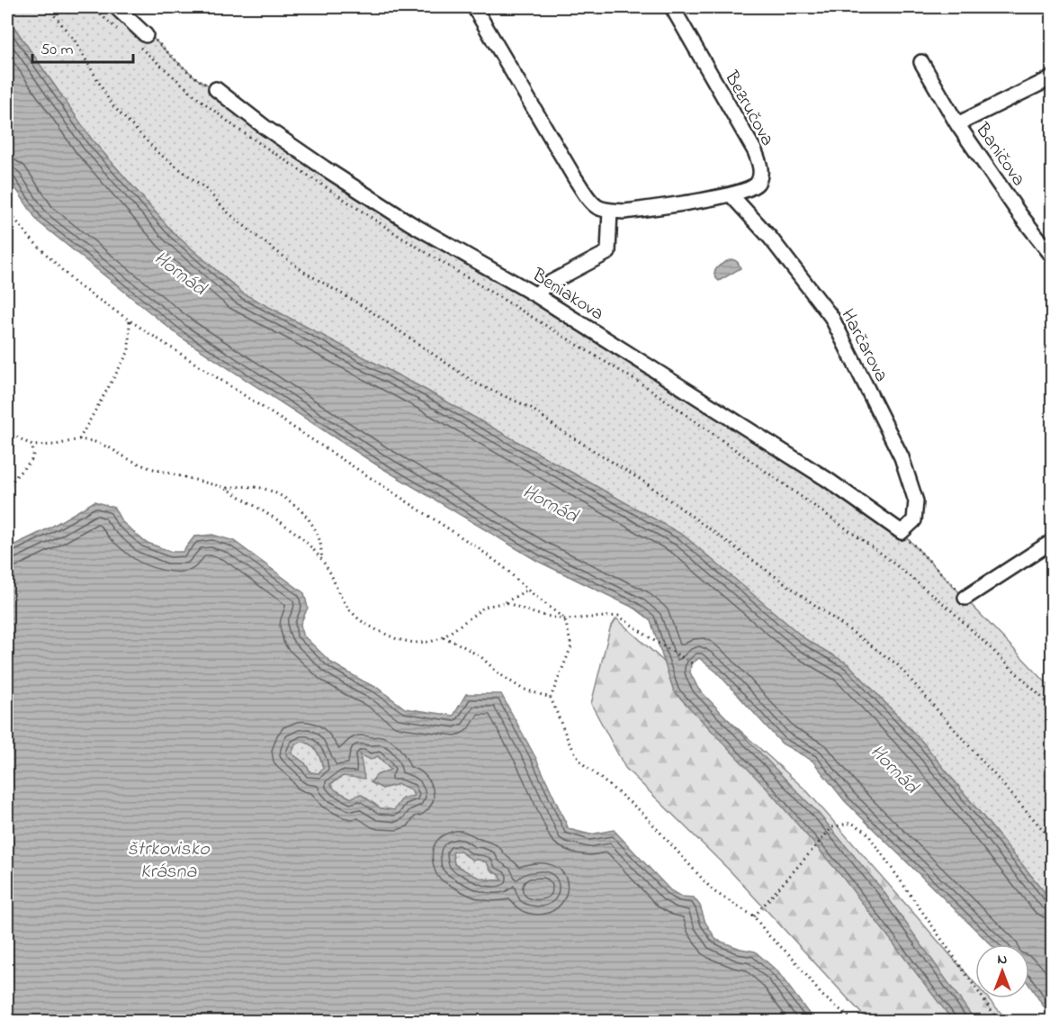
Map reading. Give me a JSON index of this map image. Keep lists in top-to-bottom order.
{
  "streets": {
    "street": [
      "Bezručova",
      "Baničova",
      "Beniakova",
      "Harčarova"
    ]
  },
  "crossings": [
    ["Bezručova", "Harčarova"],
    ["Beniakova", "Harčarova"]
  ],
  "water": ["Hornád", "štrkovisko Krásna"],
  "scale_bar": "50 m",
  "north": "top"
}
